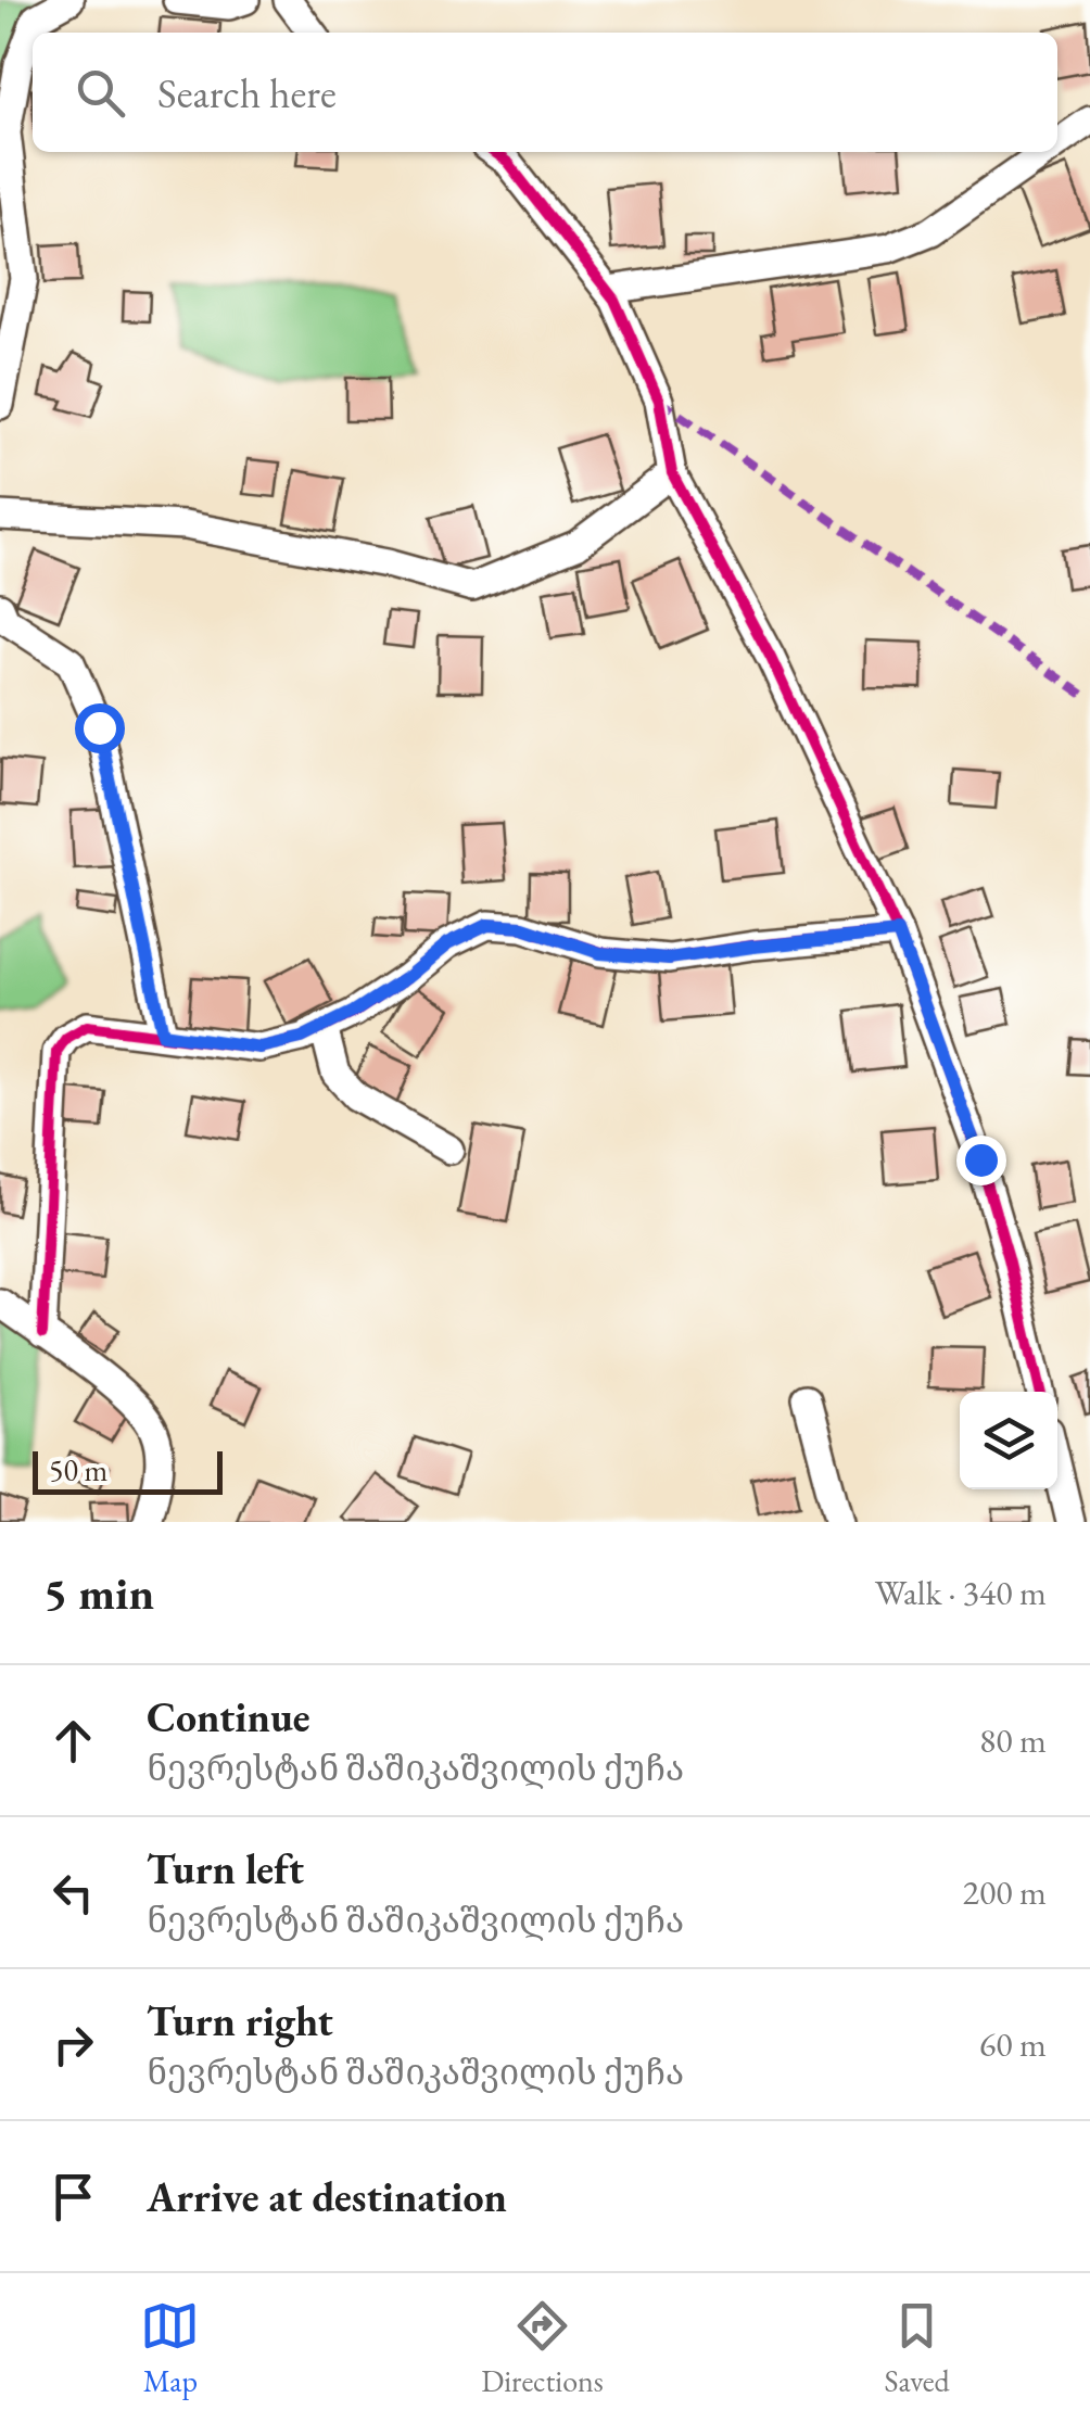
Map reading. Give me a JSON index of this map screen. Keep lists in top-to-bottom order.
{
  "scale_bar": "50 m",
  "page": {
    "search": "Search here",
    "scale": "50 m",
    "heading": ["5 min", "Walk · 340 m"],
    "list": [
      ["Continue", "ნევრესტან შაშიკაშვილის ქუჩა", "80 m"],
      ["Turn left", "ნევრესტან შაშიკაშვილის ქუჩა", "200 m"],
      ["Turn right", "ნევრესტან შაშიკაშვილის ქუჩა", "60 m"],
      "Arrive at destination"
    ],
    "nav": ["Map", "Directions", "Saved"]
  }
}
